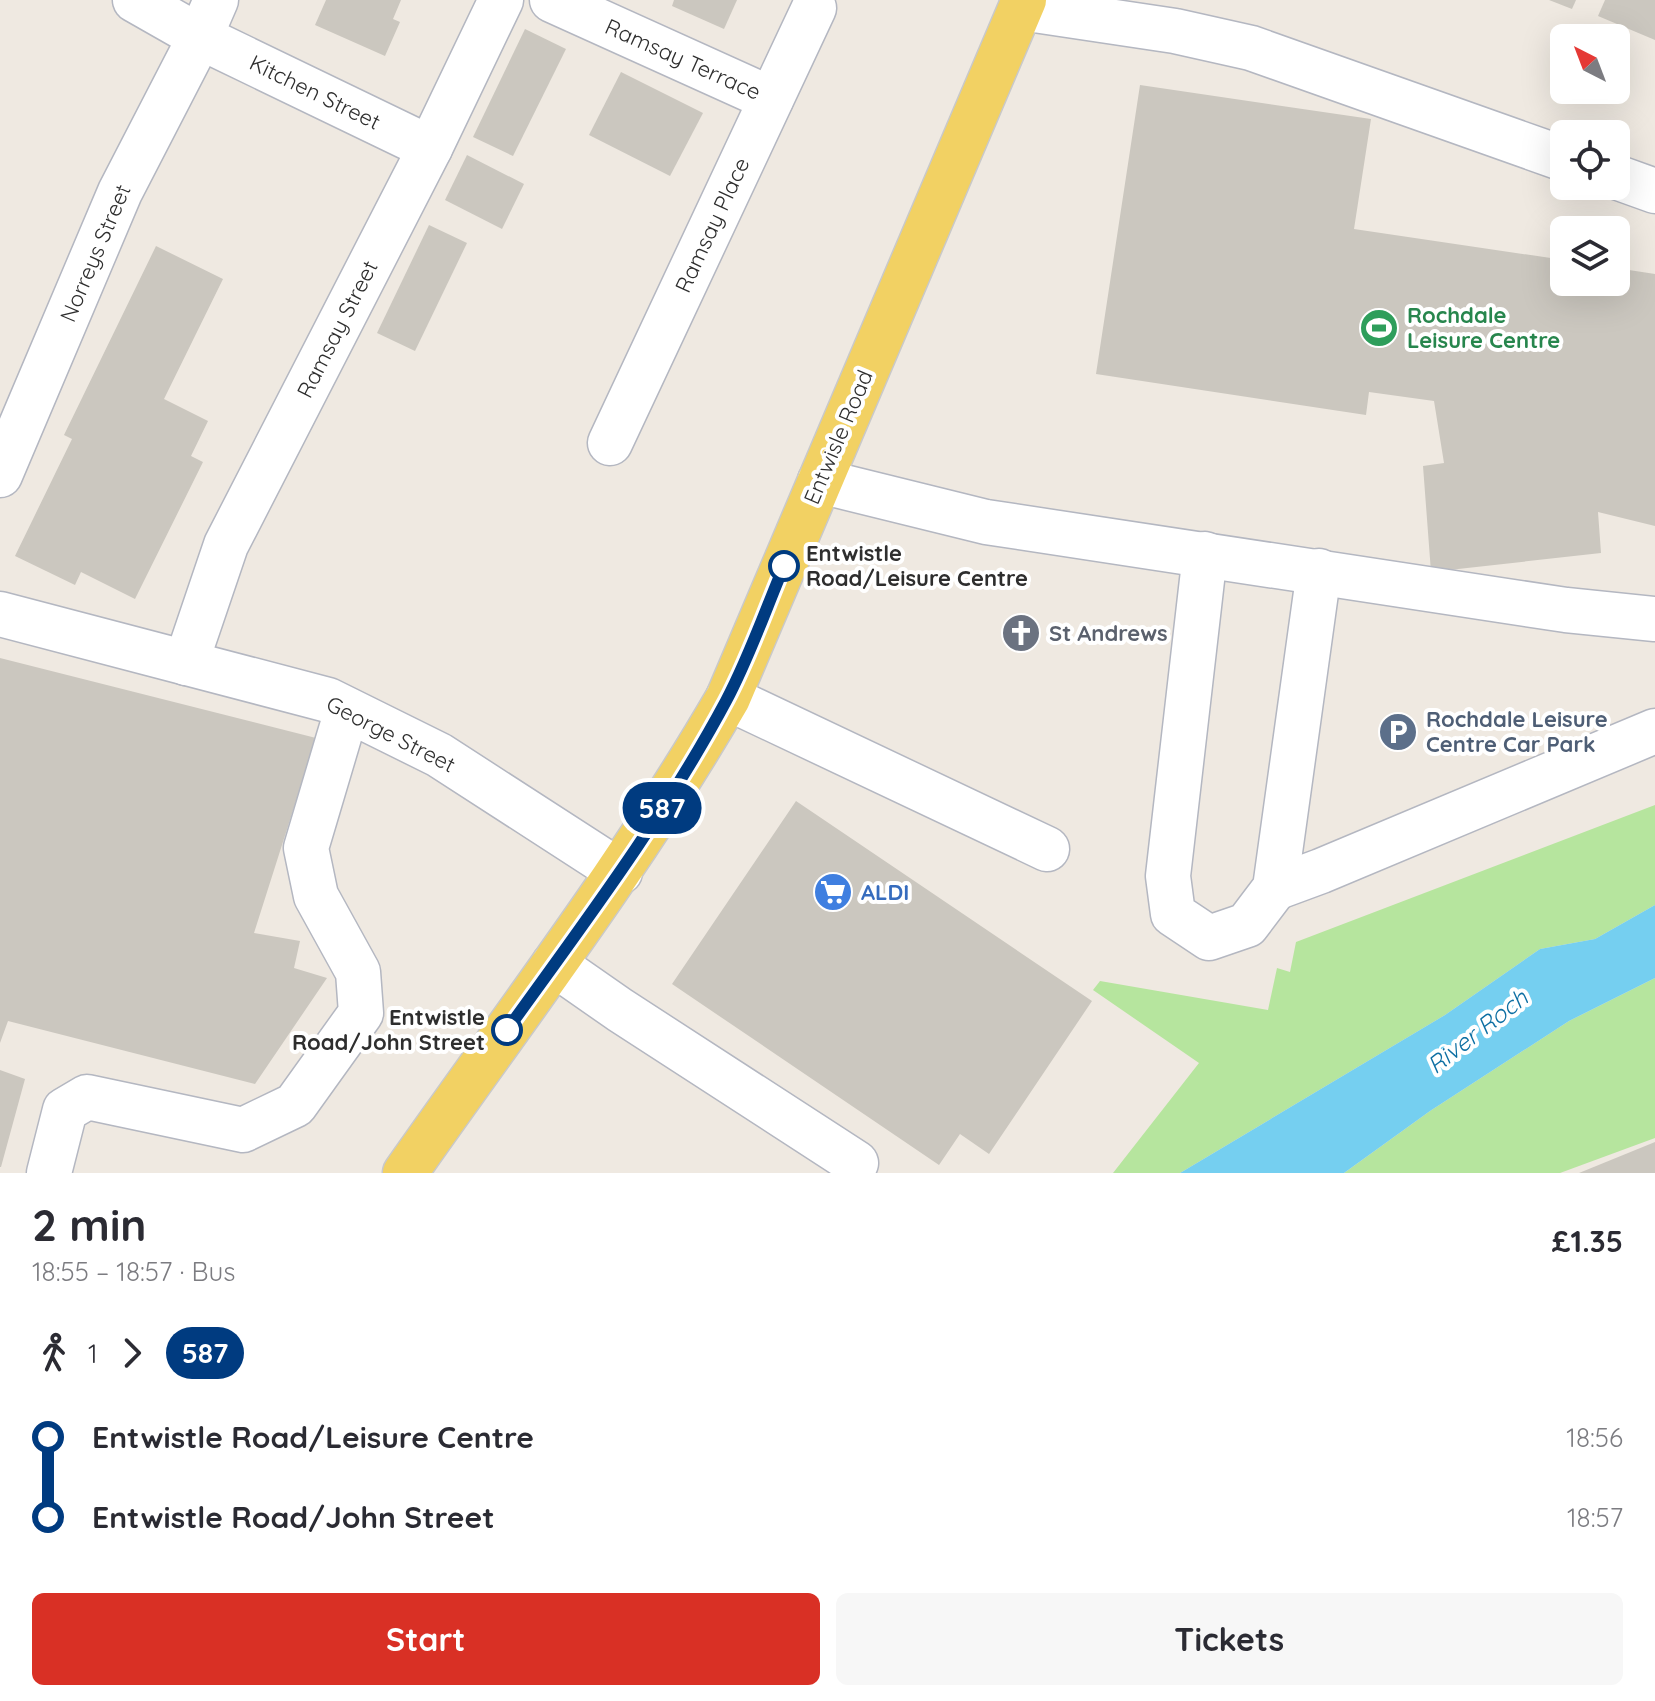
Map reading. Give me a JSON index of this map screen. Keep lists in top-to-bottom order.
{
  "streets": {
    "main road": ["Entwisle Road"],
    "street": [
      "Ramsay Terrace",
      "Kitchen Street",
      "Ramsay Place",
      "Norreys Street",
      "Ramsay Street",
      "George Street"
    ]
  },
  "crossings": [
    ["Ramsay Terrace", "Ramsay Place"],
    ["Kitchen Street", "Norreys Street"],
    ["Kitchen Street", "Ramsay Street"],
    ["Ramsay Street", "George Street"],
    ["Entwisle Road", "George Street"]
  ],
  "water": ["River Roch"],
  "places": {
    "sports": ["Rochdale Leisure Centre"],
    "other": ["Entwistle Road/Leisure Centre", "Entwistle Road/John Street"],
    "church": ["St Andrews"],
    "parking": ["Rochdale Leisure Centre Car Park"],
    "supermarket": ["ALDI"]
  },
  "lines": ["bus line 587"],
  "north": "top left",
  "page": {
    "on_map": "587",
    "heading": ["2 min", "18:55 – 18:57 · Bus", "£1.35"],
    "legs": ["1", "587"],
    "list": [
      {
        "name": "Entwistle Road/Leisure Centre",
        "value": "18:56"
      },
      {
        "name": "Entwistle Road/John Street",
        "value": "18:57"
      }
    ],
    "buttons": ["Start", "Tickets"]
  }
}
